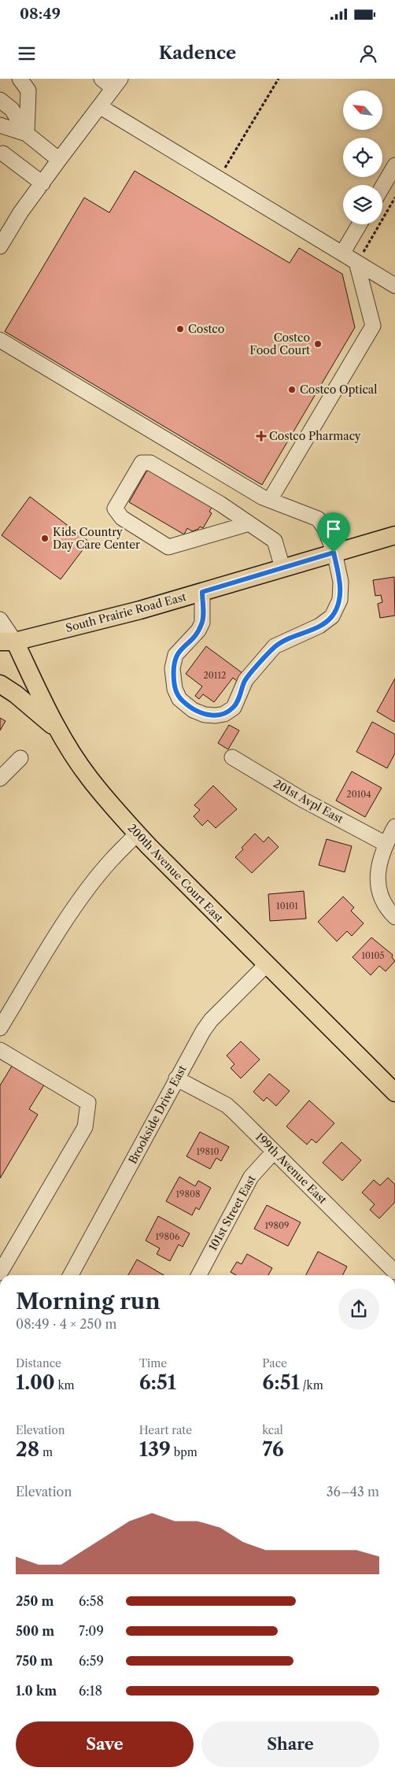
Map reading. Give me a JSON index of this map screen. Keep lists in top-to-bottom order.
{
  "streets": {
    "main road": ["South Prairie Road East", "200th Avenue Court East"],
    "street": [
      "201st Avpl East",
      "Brookside Drive East",
      "199th Avenue East",
      "101st Street East"
    ]
  },
  "crossings": [
    ["South Prairie Road East", "200th Avenue Court East"],
    ["200th Avenue Court East", "Brookside Drive East"],
    ["Brookside Drive East", "199th Avenue East"],
    ["199th Avenue East", "101st Street East"]
  ],
  "places": {
    "other": [
      "Costco",
      "Costco Food Court",
      "Costco Optical",
      "Kids Country Day Care Center"
    ],
    "health": ["Costco Pharmacy"]
  },
  "house_numbers": [
    "20112",
    "20104",
    "10101",
    "10105",
    "19810",
    "19808",
    "19809",
    "19806"
  ],
  "north": "top left",
  "page": {
    "status": "08:49",
    "header": "Kadence",
    "heading": ["Morning run", "08:49 · 4 × 250 m"],
    "stats": [
      ["Distance", "1.00 km"],
      ["Time", "6:51"],
      ["Pace", "6:51 /km"],
      ["Elevation", "28 m"],
      ["Heart rate", "139 bpm"],
      ["kcal", "76"]
    ],
    "chart": ["Elevation", "36–43 m"],
    "list": [
      {
        "name": "250 m",
        "note": "6:58"
      },
      {
        "name": "500 m",
        "note": "7:09"
      },
      {
        "name": "750 m",
        "note": "6:59"
      },
      {
        "name": "1.0 km",
        "note": "6:18"
      }
    ],
    "buttons": ["Save", "Share"]
  }
}
